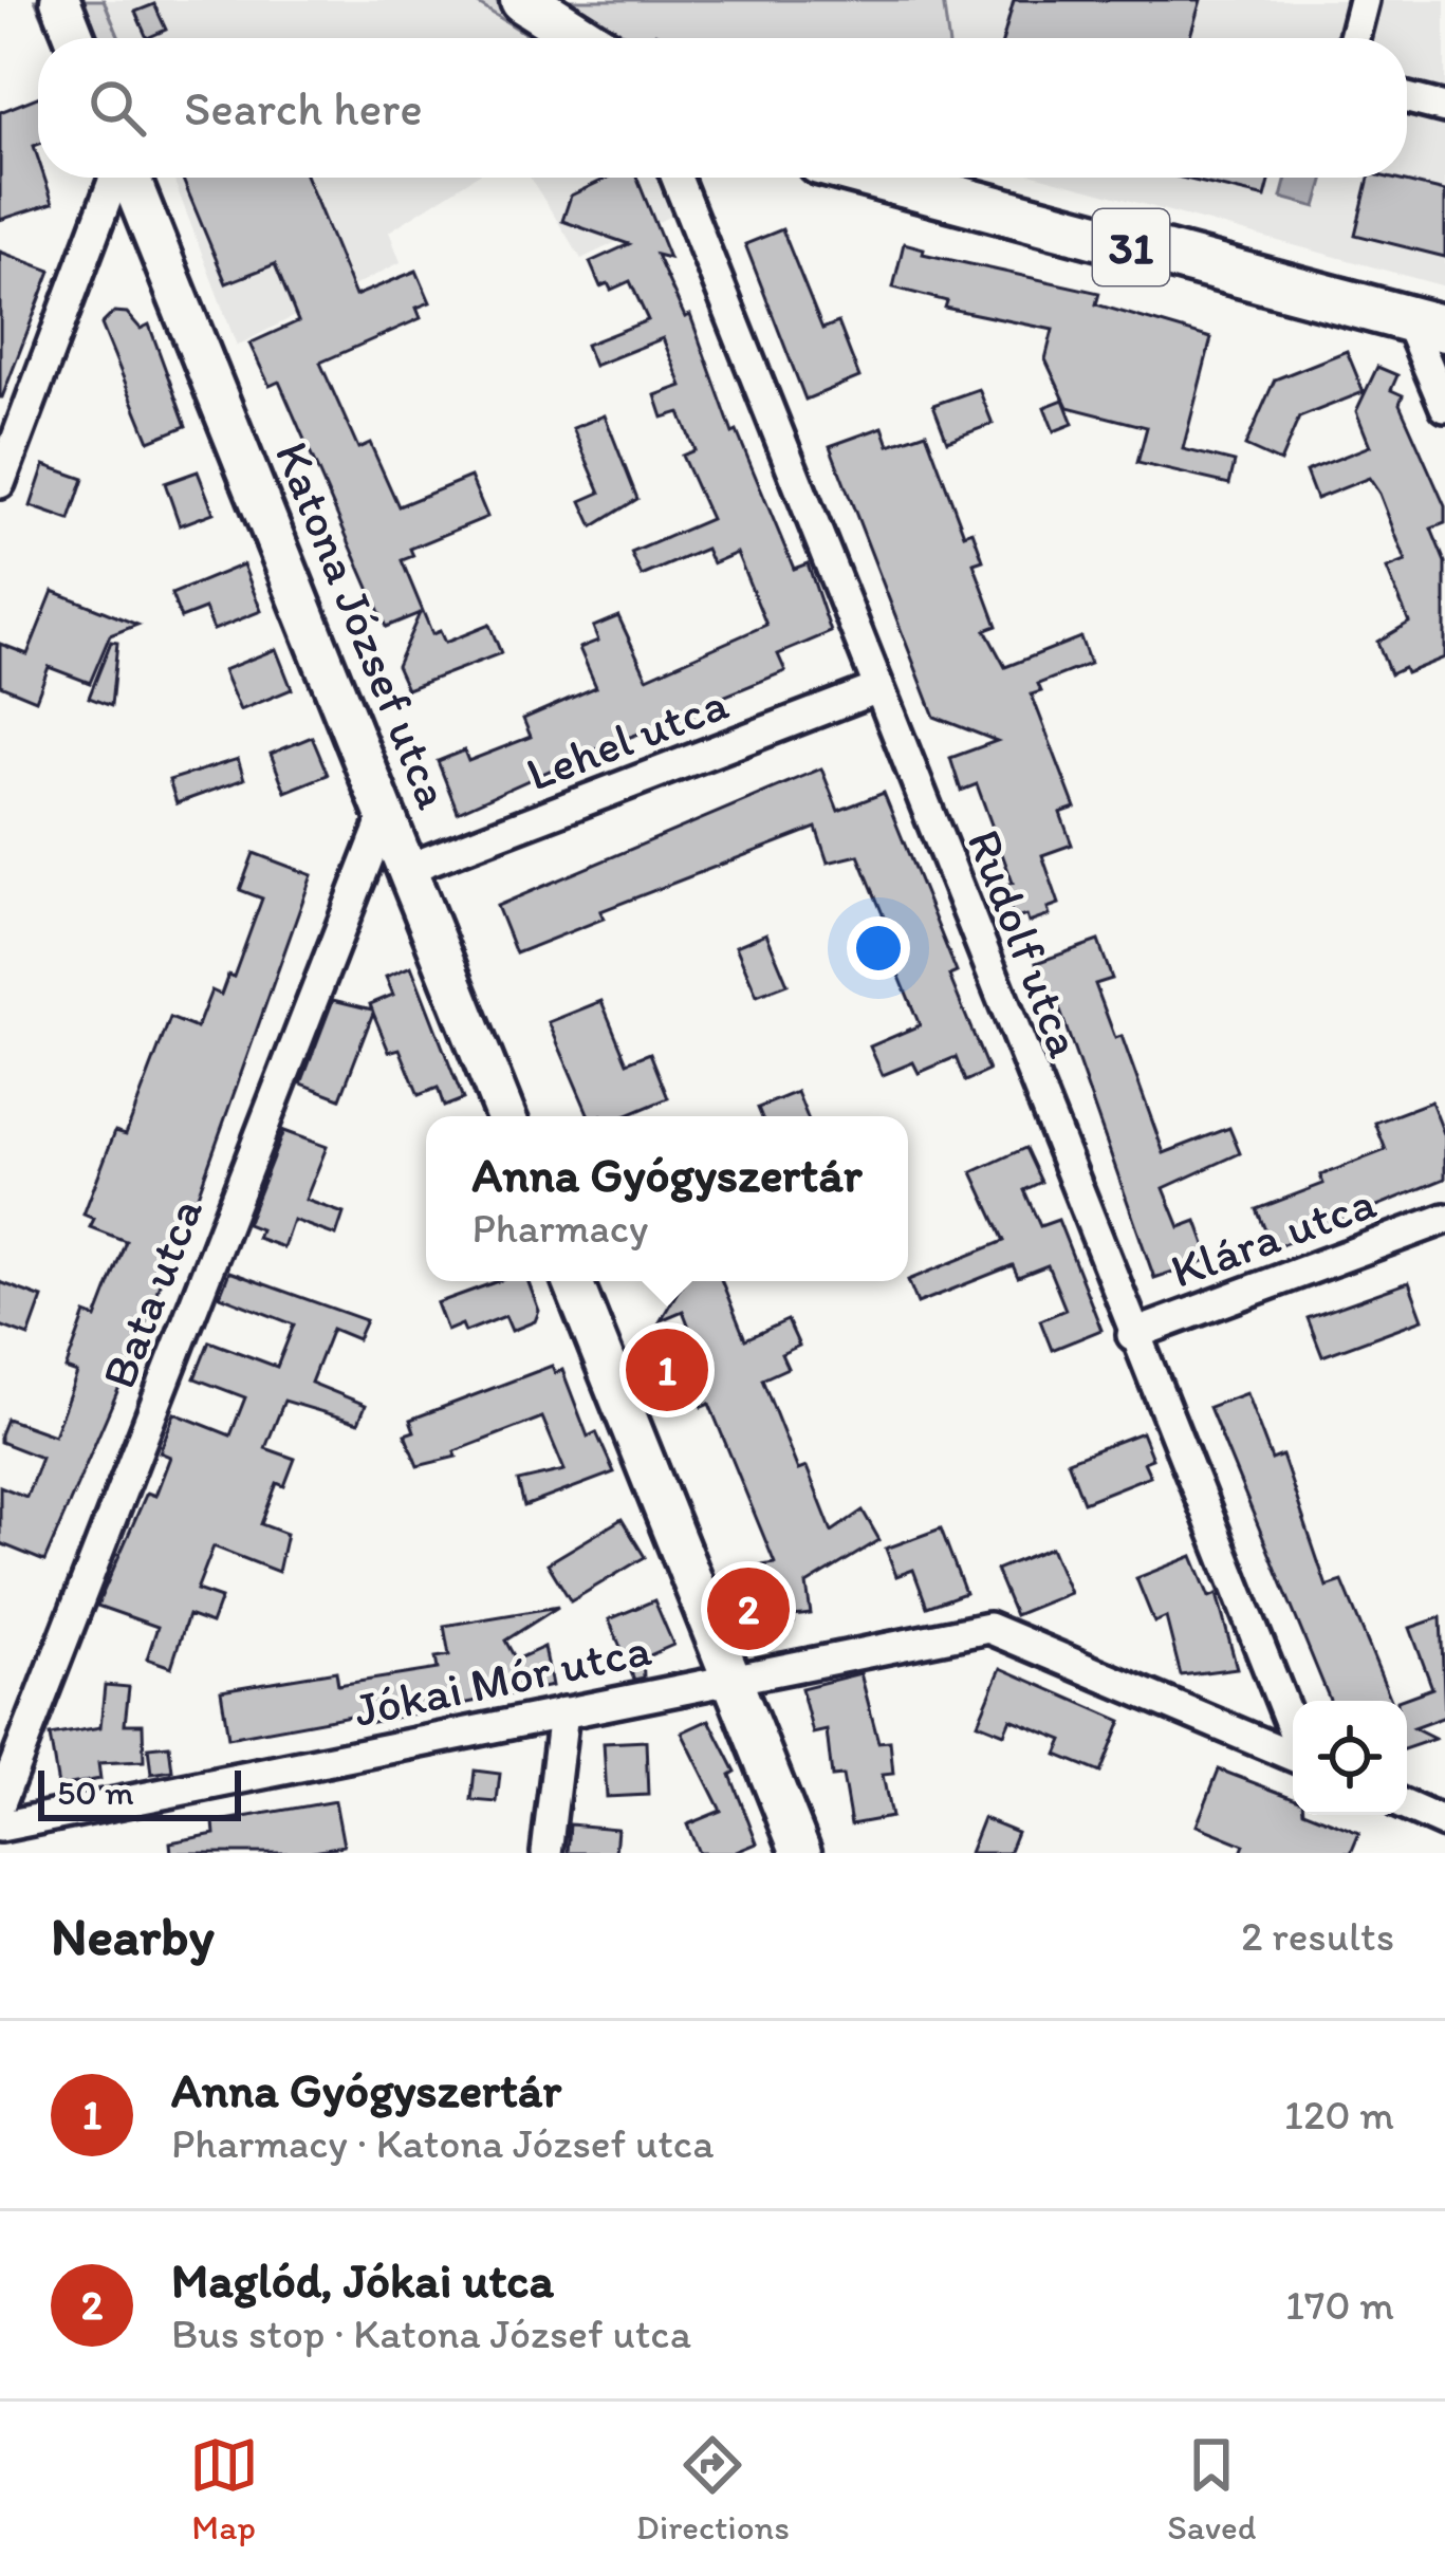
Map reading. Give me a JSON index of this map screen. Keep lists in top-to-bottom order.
{
  "streets": {
    "main road": ["31", "Katona József utca"],
    "street": [
      "Lehel utca",
      "Rudolf utca",
      "Klára utca",
      "Bata utca",
      "Jókai Mór utca"
    ]
  },
  "crossings": [
    ["Katona József utca", "Lehel utca"],
    ["Katona József utca", "Bata utca"],
    ["Lehel utca", "Rudolf utca"],
    ["Rudolf utca", "Klára utca"]
  ],
  "scale_bar": "50 m",
  "page": {
    "search": "Search here",
    "popup": ["Anna Gyógyszertár", "Pharmacy"],
    "pins": ["1", "2"],
    "scale": "50 m",
    "heading": ["Nearby", "2 results"],
    "list": [
      {
        "mark": "1",
        "name": "Anna Gyógyszertár",
        "note": "Pharmacy · Katona József utca",
        "value": "120 m"
      },
      {
        "mark": "2",
        "name": "Maglód, Jókai utca",
        "note": "Bus stop · Katona József utca",
        "value": "170 m"
      }
    ],
    "nav": ["Map", "Directions", "Saved"]
  }
}
